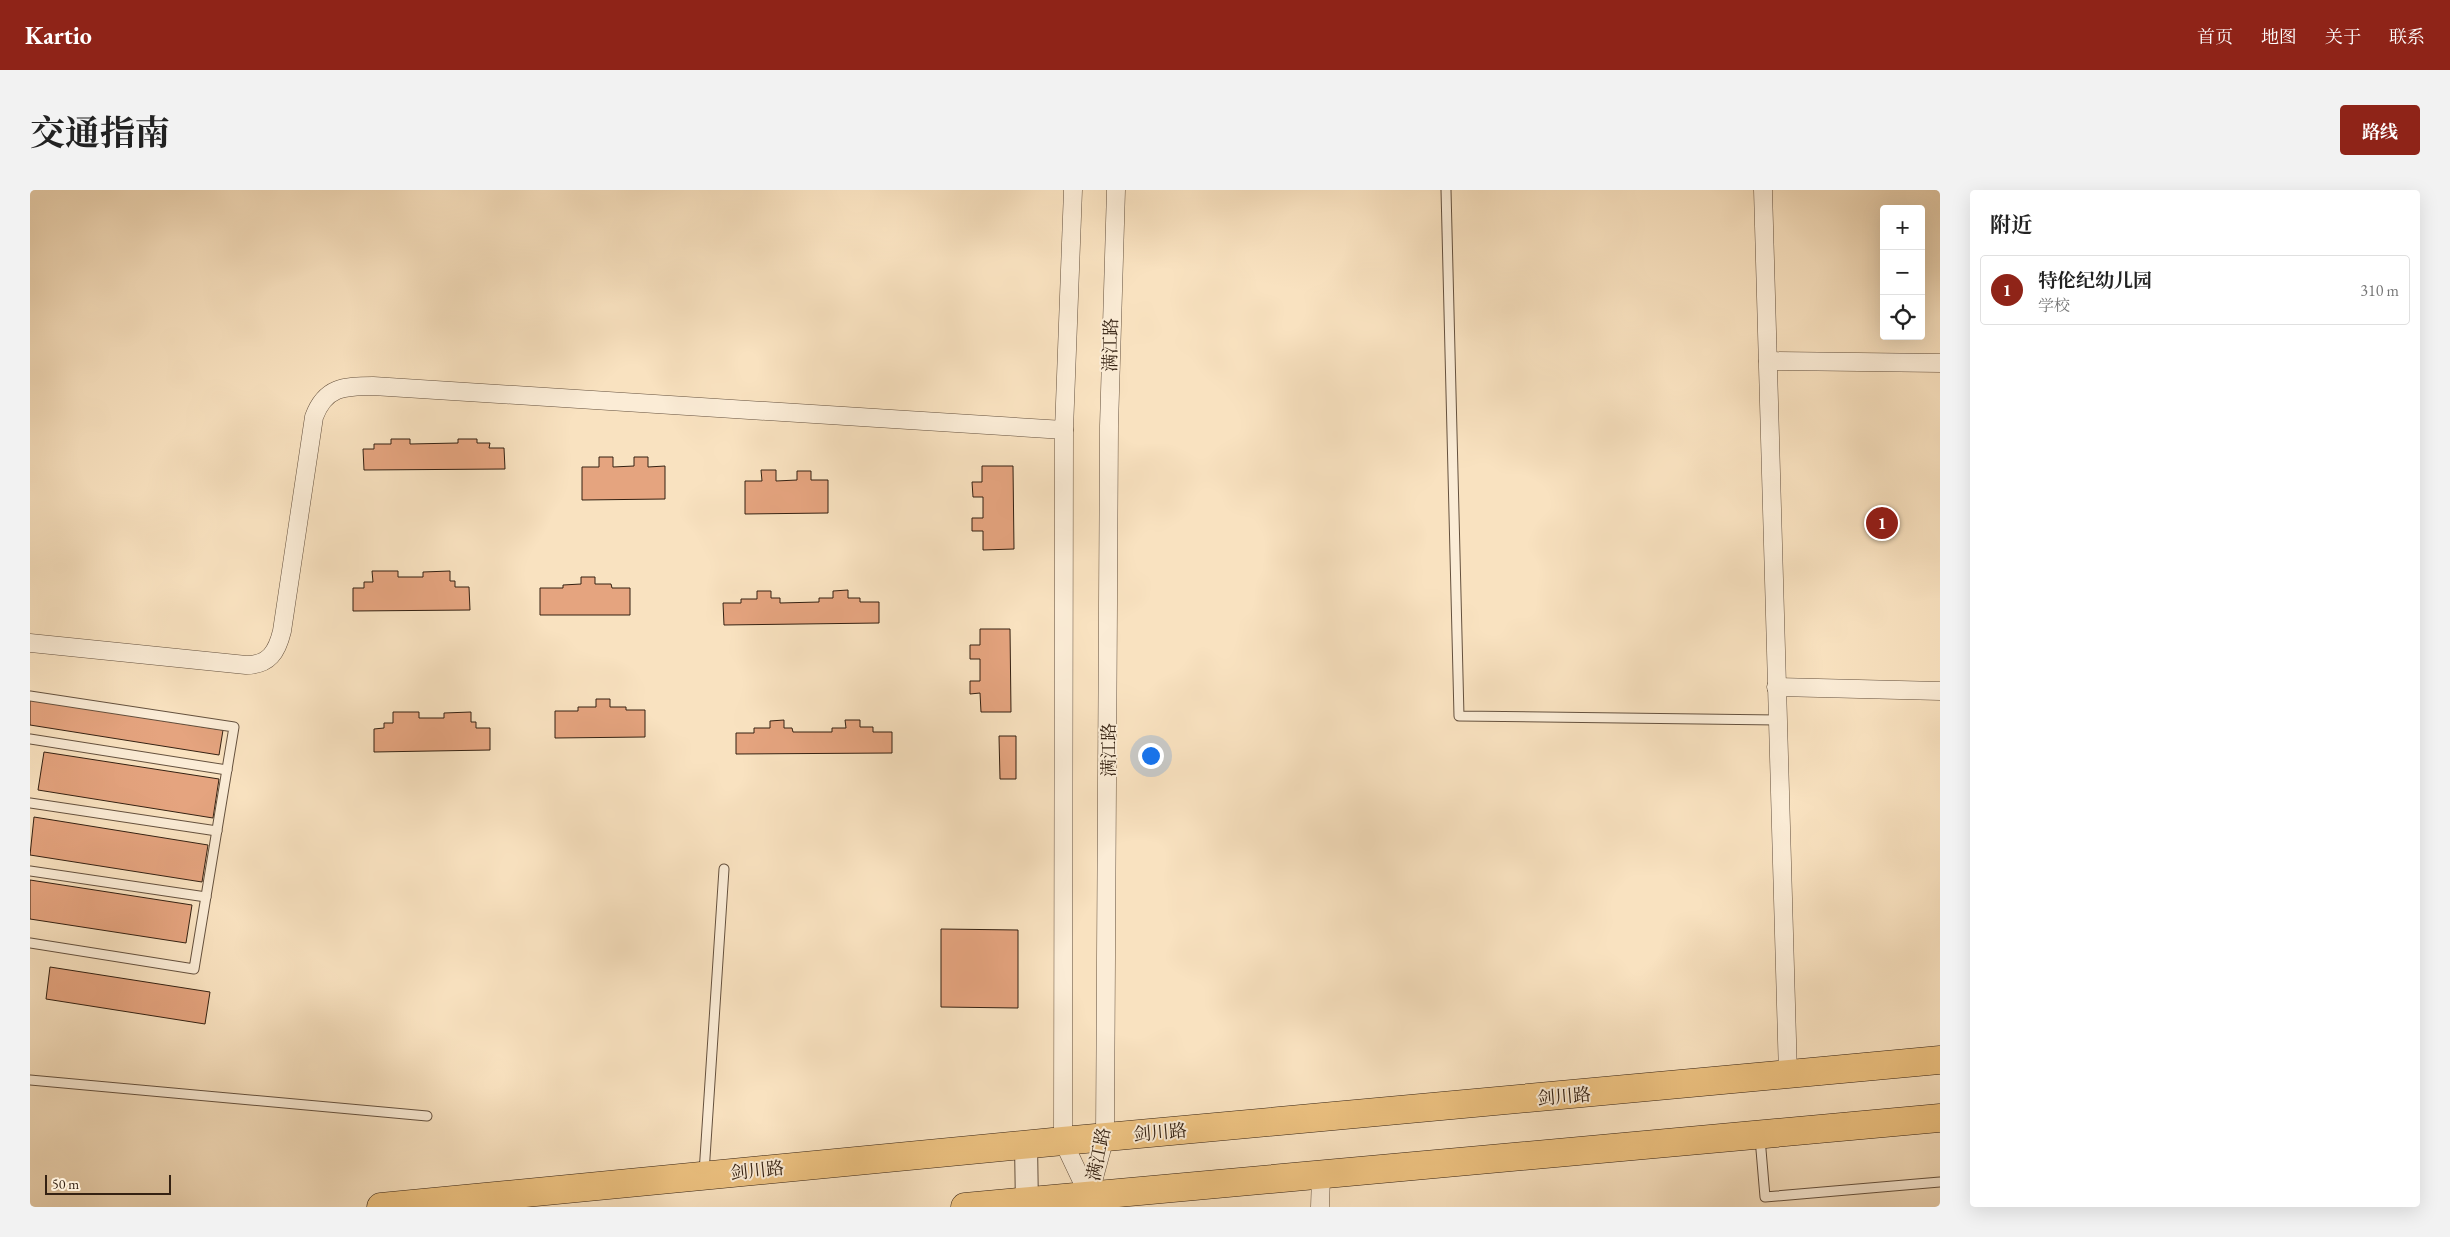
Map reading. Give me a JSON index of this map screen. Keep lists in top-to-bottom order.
{
  "streets": {
    "highway": ["剑川路"],
    "street": ["满江路"]
  },
  "crossings": [
    ["满江路", "剑川路"]
  ],
  "scale_bar": "50 m",
  "page": {
    "header": "Kartio",
    "nav": [
      "首页",
      "地图",
      "关于",
      "联系"
    ],
    "title": "交通指南",
    "buttons": "路线",
    "heading": "附近",
    "map_buttons": ["+", "−"],
    "list": [
      {
        "mark": "1",
        "name": "特伦纪幼儿园",
        "note": "学校",
        "value": "310 m"
      }
    ],
    "pins": "1",
    "scale": "50 m"
  }
}
